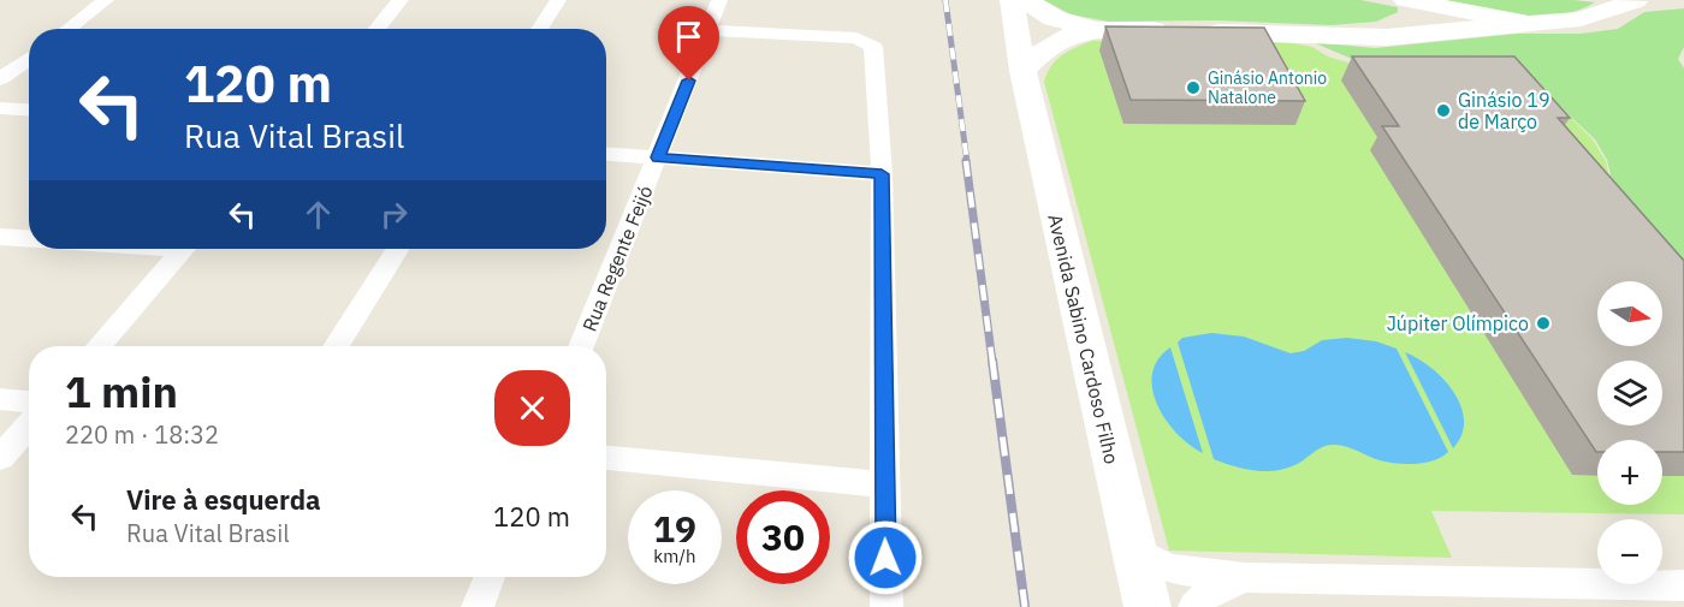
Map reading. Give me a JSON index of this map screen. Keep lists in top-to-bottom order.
{
  "streets": {
    "main road": ["Avenida Sabino Cardoso Filho"],
    "street": ["Rua Regente Feijó"]
  },
  "places": ["Ginásio Antonio Natalone", "Ginásio 19 de Março", "Júpiter Olímpico"],
  "north": "right",
  "page": {
    "turn": ["120 m", "Rua Vital Brasil"],
    "map_buttons": ["+", "−"],
    "heading": ["1 min", "220 m · 18:32"],
    "list": [
      {
        "name": "Vire à esquerda",
        "note": "Rua Vital Brasil",
        "value": "120 m"
      }
    ],
    "speed": "19 km/h",
    "limit": "30"
  }
}
